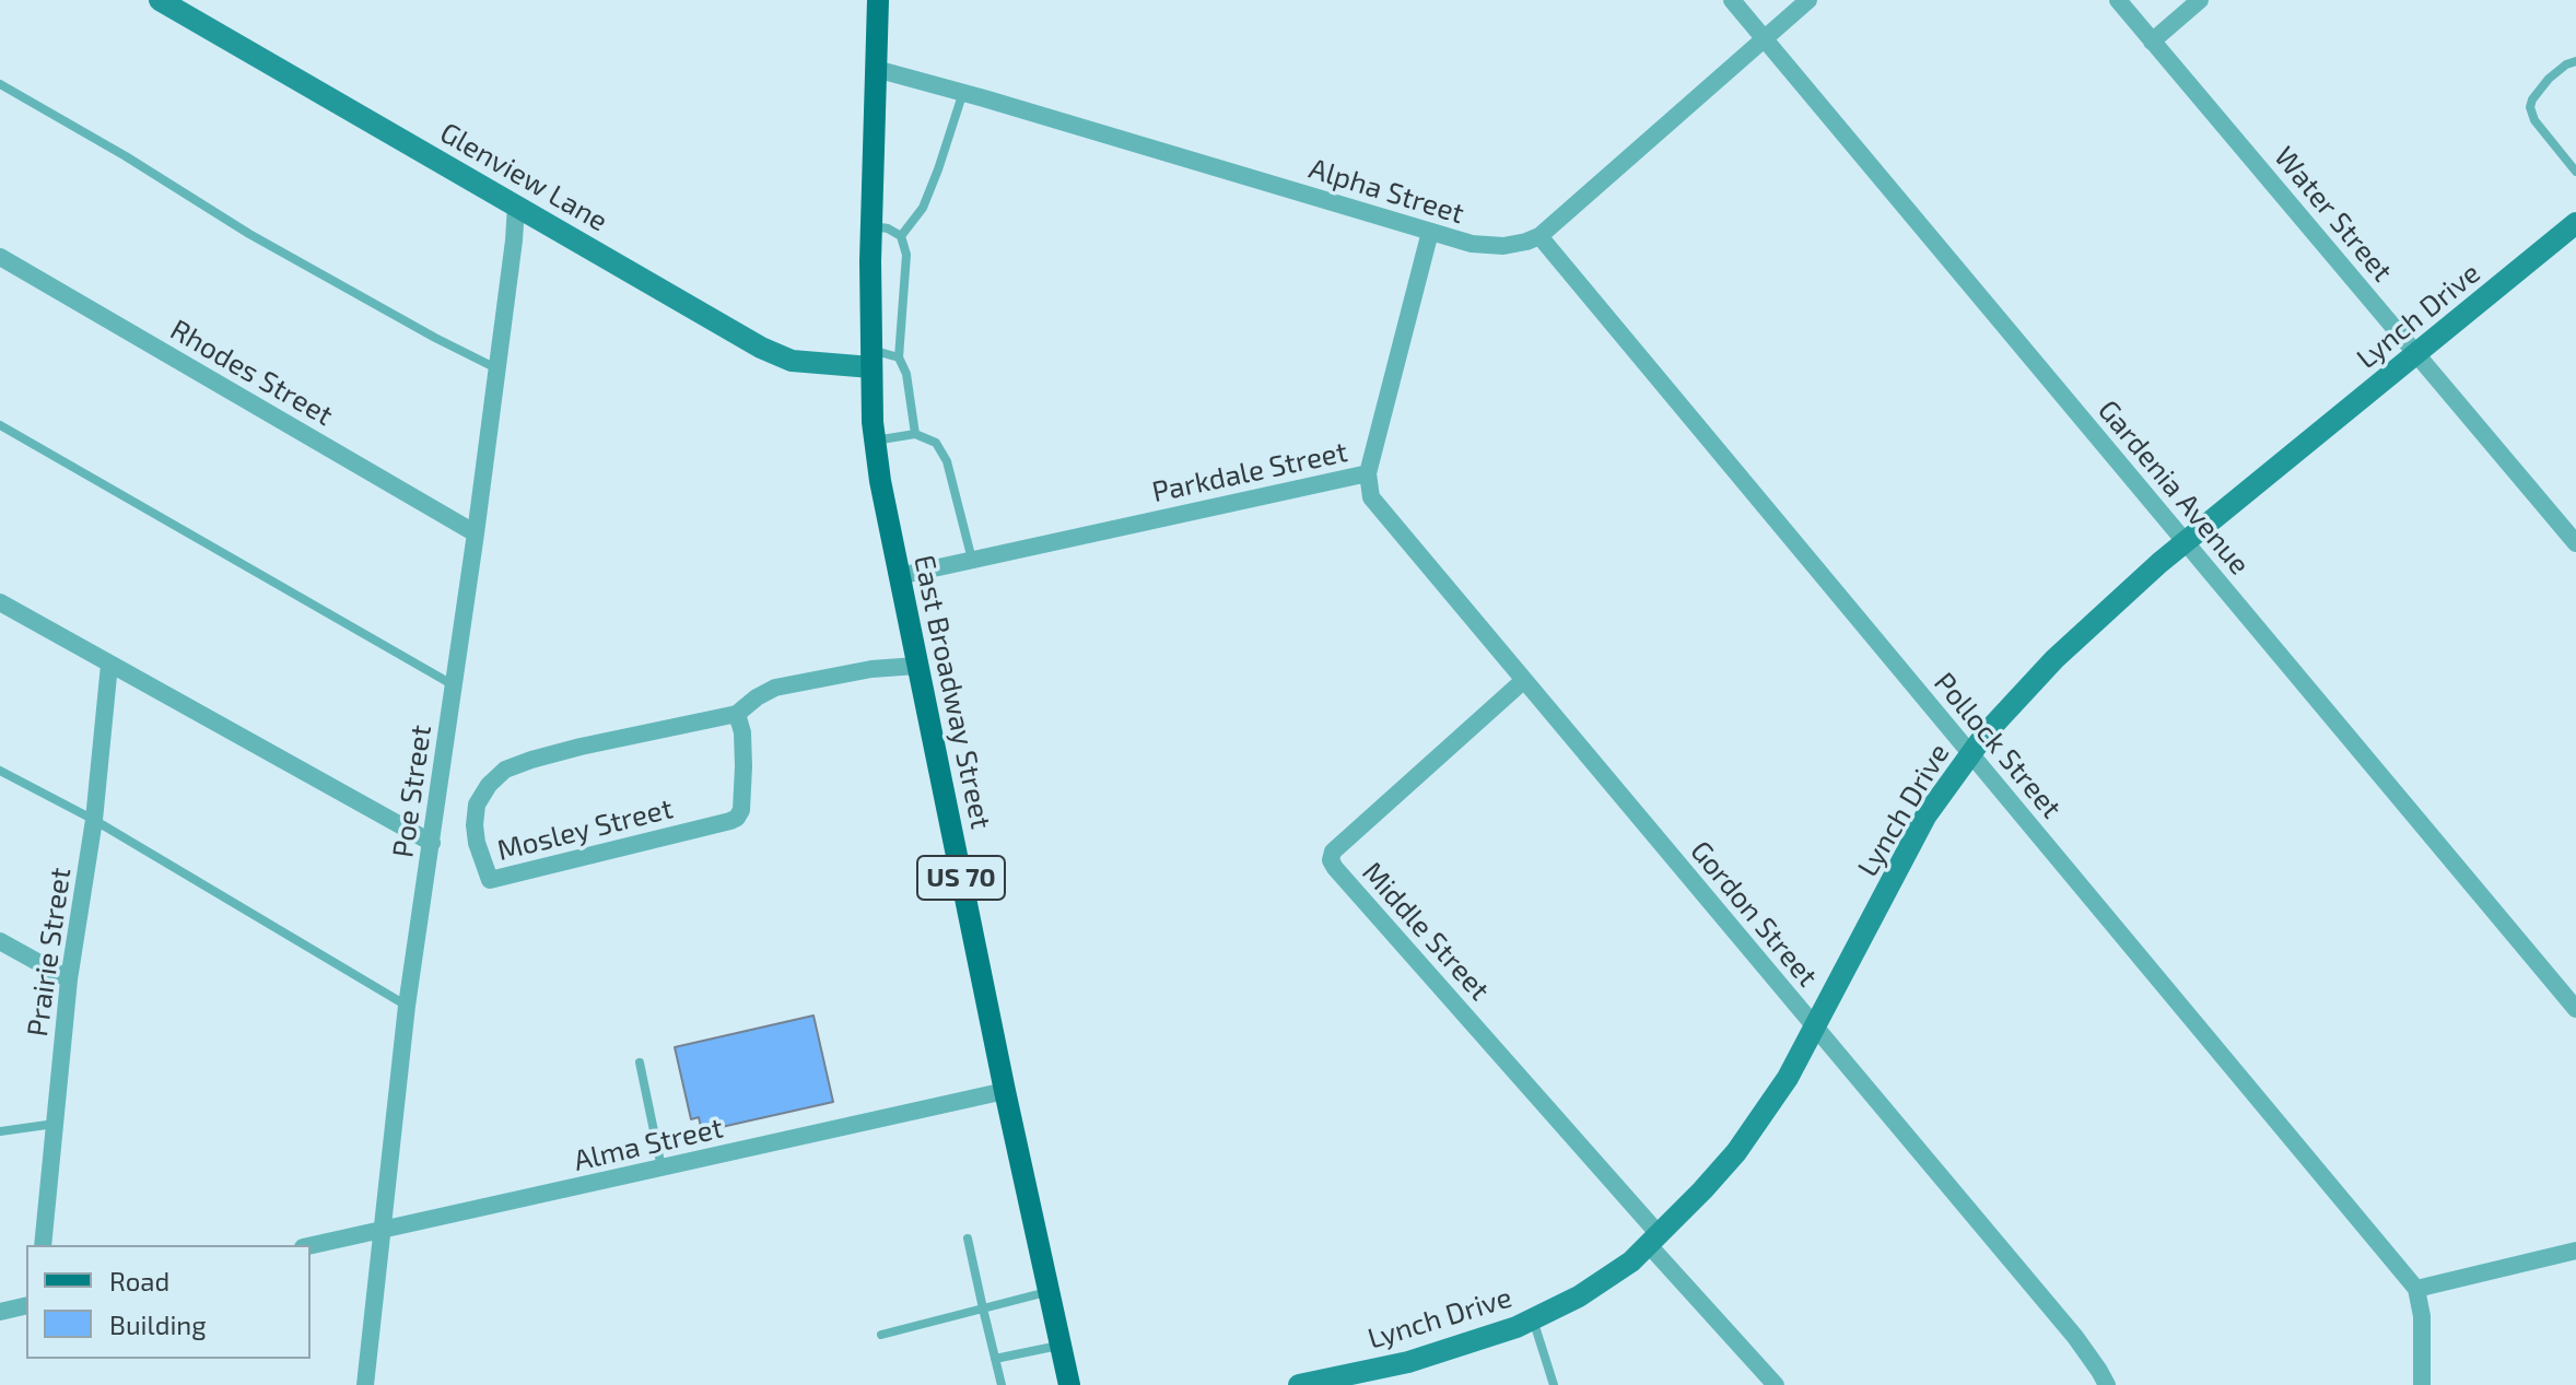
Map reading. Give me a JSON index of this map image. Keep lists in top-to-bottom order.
{
  "streets": {
    "main road": [
      "Glenview Lane",
      "Lynch Drive",
      "East Broadway Street",
      "US 70"
    ],
    "street": [
      "Alpha Street",
      "Water Street",
      "Rhodes Street",
      "Parkdale Street",
      "Gardenia Avenue",
      "Pollock Street",
      "Poe Street",
      "Mosley Street",
      "Gordon Street",
      "Middle Street",
      "Prairie Street",
      "Alma Street"
    ]
  },
  "crossings": [
    ["Glenview Lane", "East Broadway Street"],
    ["Glenview Lane", "Poe Street"],
    ["Alpha Street", "Parkdale Street"],
    ["Alpha Street", "Gardenia Avenue"],
    ["Alpha Street", "East Broadway Street"],
    ["Alpha Street", "Pollock Street"],
    ["Water Street", "Lynch Drive"],
    ["Lynch Drive", "Gardenia Avenue"],
    ["Lynch Drive", "Pollock Street"],
    ["Lynch Drive", "Gordon Street"],
    ["Lynch Drive", "Middle Street"],
    ["Rhodes Street", "Poe Street"],
    ["Parkdale Street", "East Broadway Street"],
    ["Parkdale Street", "Gordon Street"],
    ["East Broadway Street", "Mosley Street"],
    ["East Broadway Street", "Alma Street"],
    ["Poe Street", "Alma Street"],
    ["Gordon Street", "Middle Street"]
  ],
  "legend": ["Road", "Building"]
}
